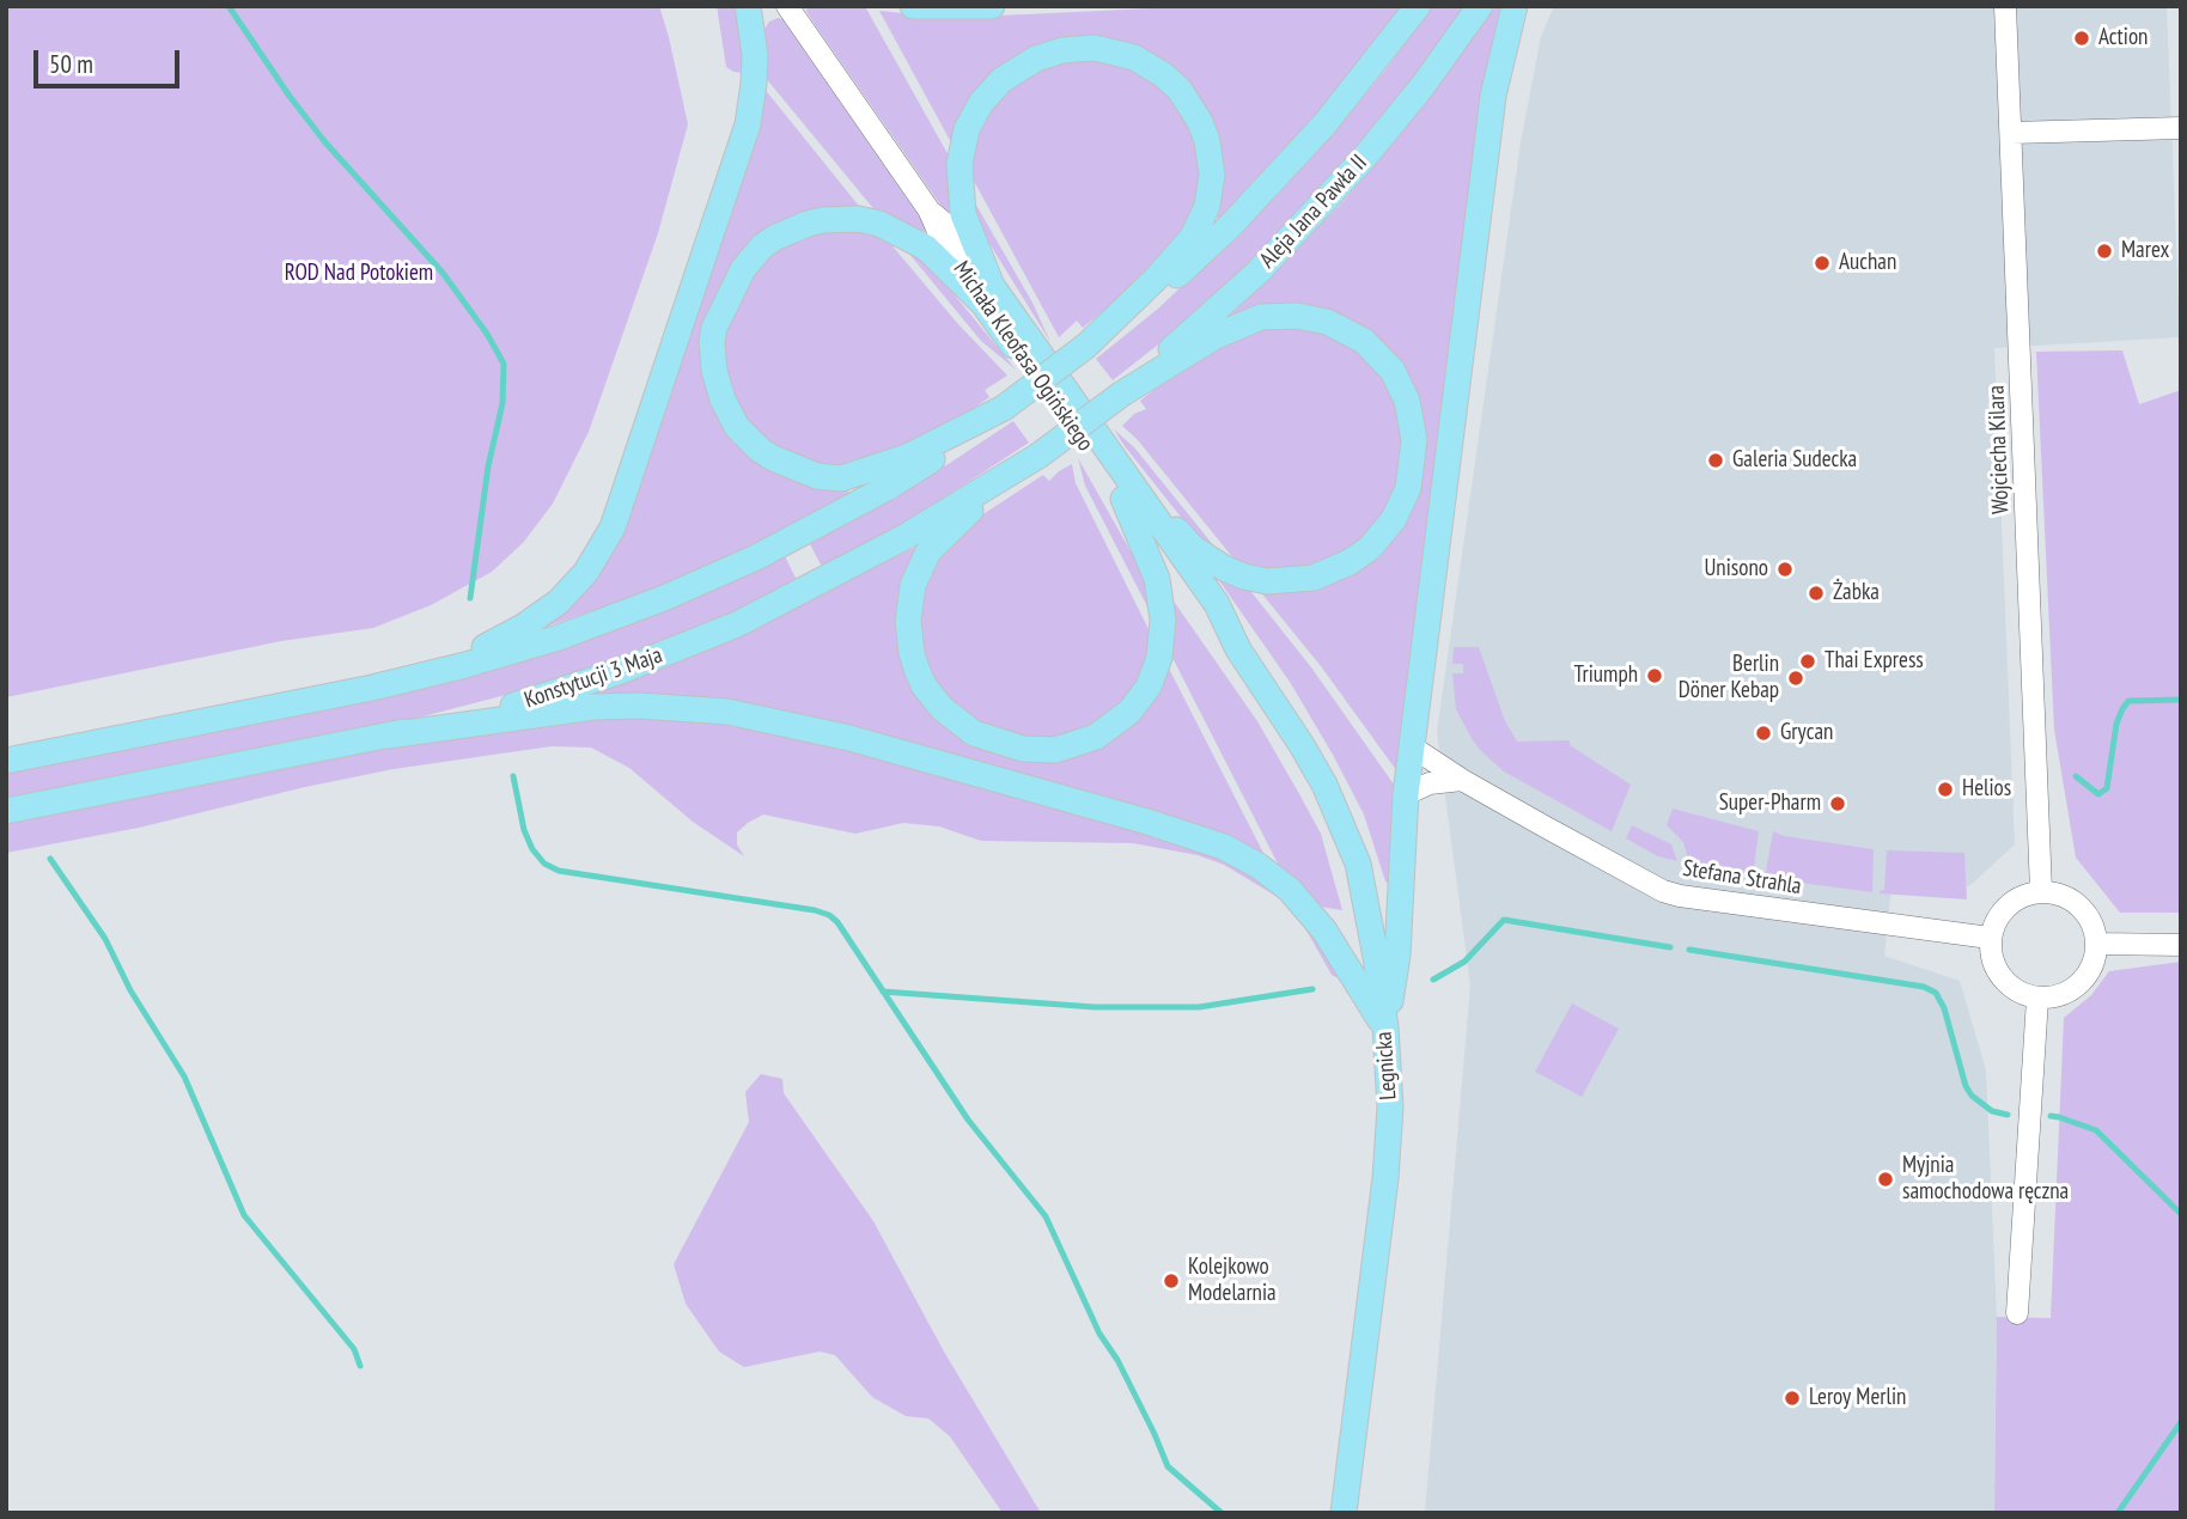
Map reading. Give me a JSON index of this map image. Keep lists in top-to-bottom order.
{
  "streets": {
    "main road": [
      "Aleja Jana Pawła II",
      "Michała Kleofasa Ogińskiego",
      "Konstytucji 3 Maja",
      "Legnicka"
    ],
    "street": ["Wojciecha Kilara", "Stefana Strahla"]
  },
  "crossings": [
    ["Aleja Jana Pawła II", "Konstytucji 3 Maja"],
    ["Michała Kleofasa Ogińskiego", "Legnicka"],
    ["Wojciecha Kilara", "Stefana Strahla"]
  ],
  "parks": ["ROD Nad Potokiem"],
  "places": [
    "Action",
    "Marex",
    "Auchan",
    "Galeria Sudecka",
    "Unisono",
    "Żabka",
    "Thai Express",
    "Triumph",
    "Berlin Döner Kebap",
    "Grycan",
    "Helios",
    "Super-Pharm",
    "Myjnia samochodowa ręczna",
    "Kolejkowo Modelarnia",
    "Leroy Merlin"
  ],
  "scale_bar": "50 m"
}
